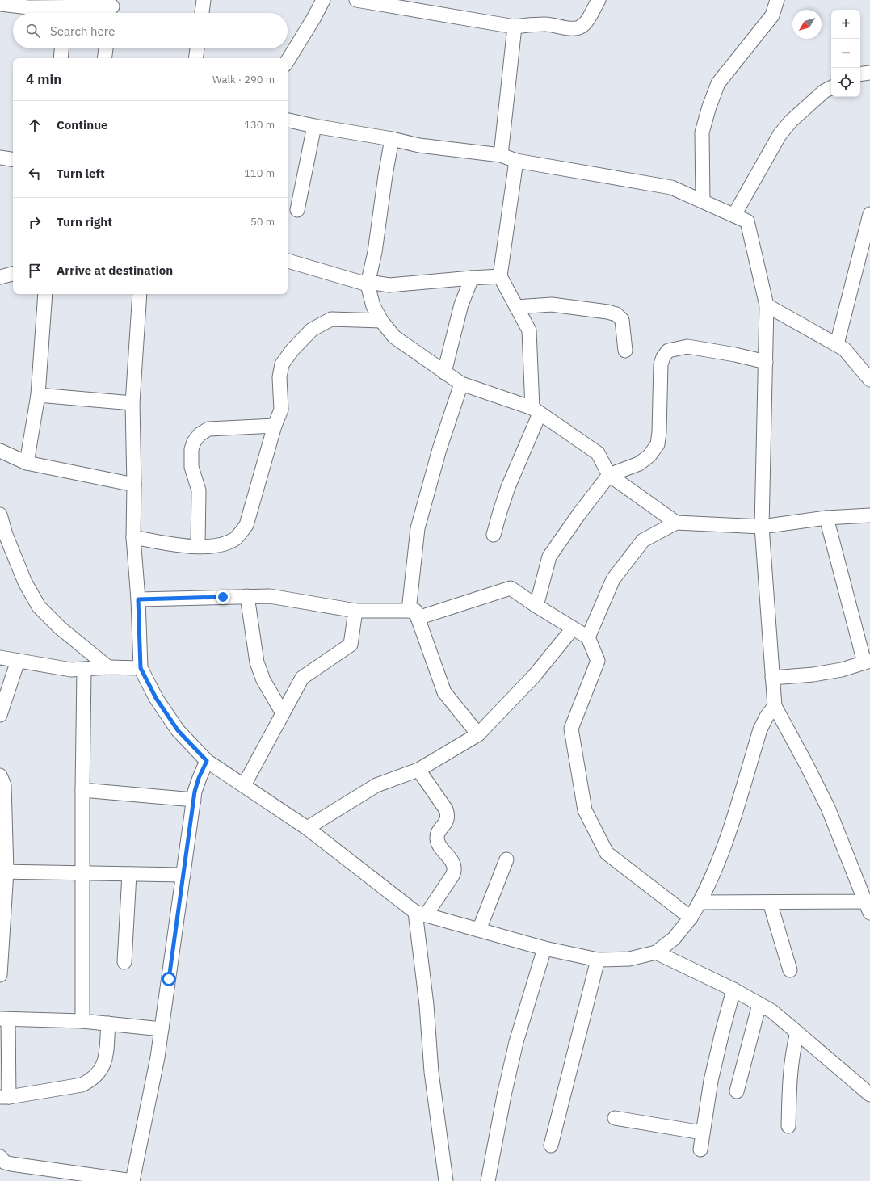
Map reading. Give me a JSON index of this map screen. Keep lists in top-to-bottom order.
{
  "north": "bottom left",
  "page": {
    "map_buttons": ["+", "−"],
    "search": "Search here",
    "heading": ["4 min", "Walk · 290 m"],
    "list": [
      ["Continue", "130 m"],
      ["Turn left", "110 m"],
      ["Turn right", "50 m"],
      "Arrive at destination"
    ]
  }
}
